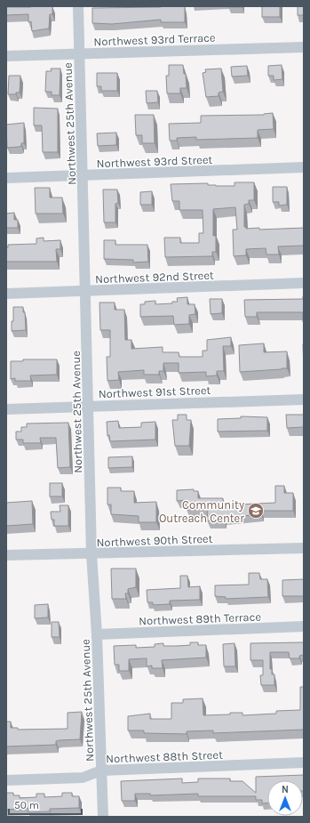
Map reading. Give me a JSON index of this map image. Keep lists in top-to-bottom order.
{
  "streets": {
    "street": [
      "Northwest 93rd Terrace",
      "Northwest 25th Avenue",
      "Northwest 93rd Street",
      "Northwest 92nd Street",
      "Northwest 91st Street",
      "Northwest 90th Street",
      "Northwest 89th Terrace",
      "Northwest 88th Street"
    ]
  },
  "crossings": [
    ["Northwest 93rd Terrace", "Northwest 25th Avenue"],
    ["Northwest 25th Avenue", "Northwest 93rd Street"],
    ["Northwest 25th Avenue", "Northwest 92nd Street"],
    ["Northwest 25th Avenue", "Northwest 91st Street"],
    ["Northwest 25th Avenue", "Northwest 90th Street"],
    ["Northwest 25th Avenue", "Northwest 89th Terrace"],
    ["Northwest 25th Avenue", "Northwest 88th Street"]
  ],
  "places": {
    "school or university": ["Community Outreach Center"]
  },
  "scale_bar": "50 m",
  "north": "top"
}
